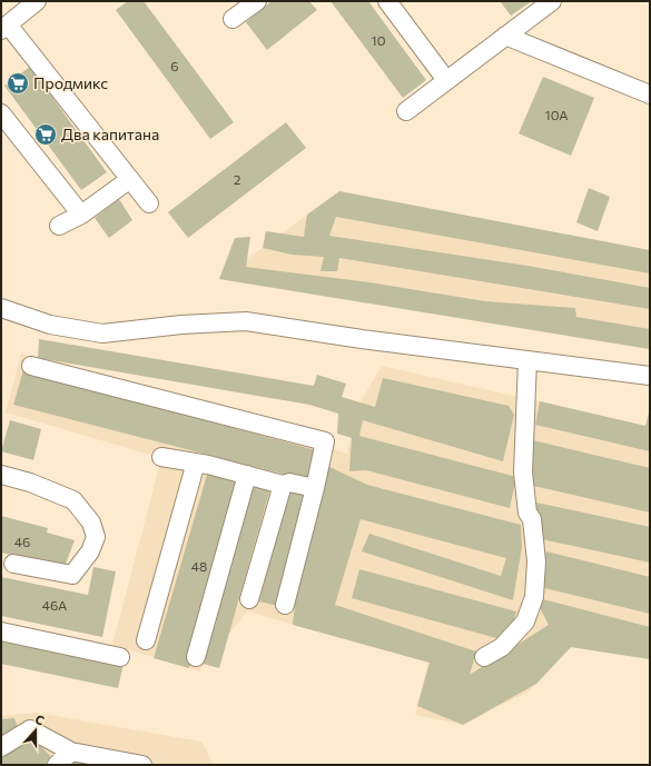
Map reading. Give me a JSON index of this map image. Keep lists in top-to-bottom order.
{
  "places": {
    "supermarket": ["Продмикс", "Два капитана"]
  },
  "house_numbers": [
    "10",
    "6",
    "10А",
    "2",
    "46",
    "48",
    "46А"
  ],
  "north": "top"
}
